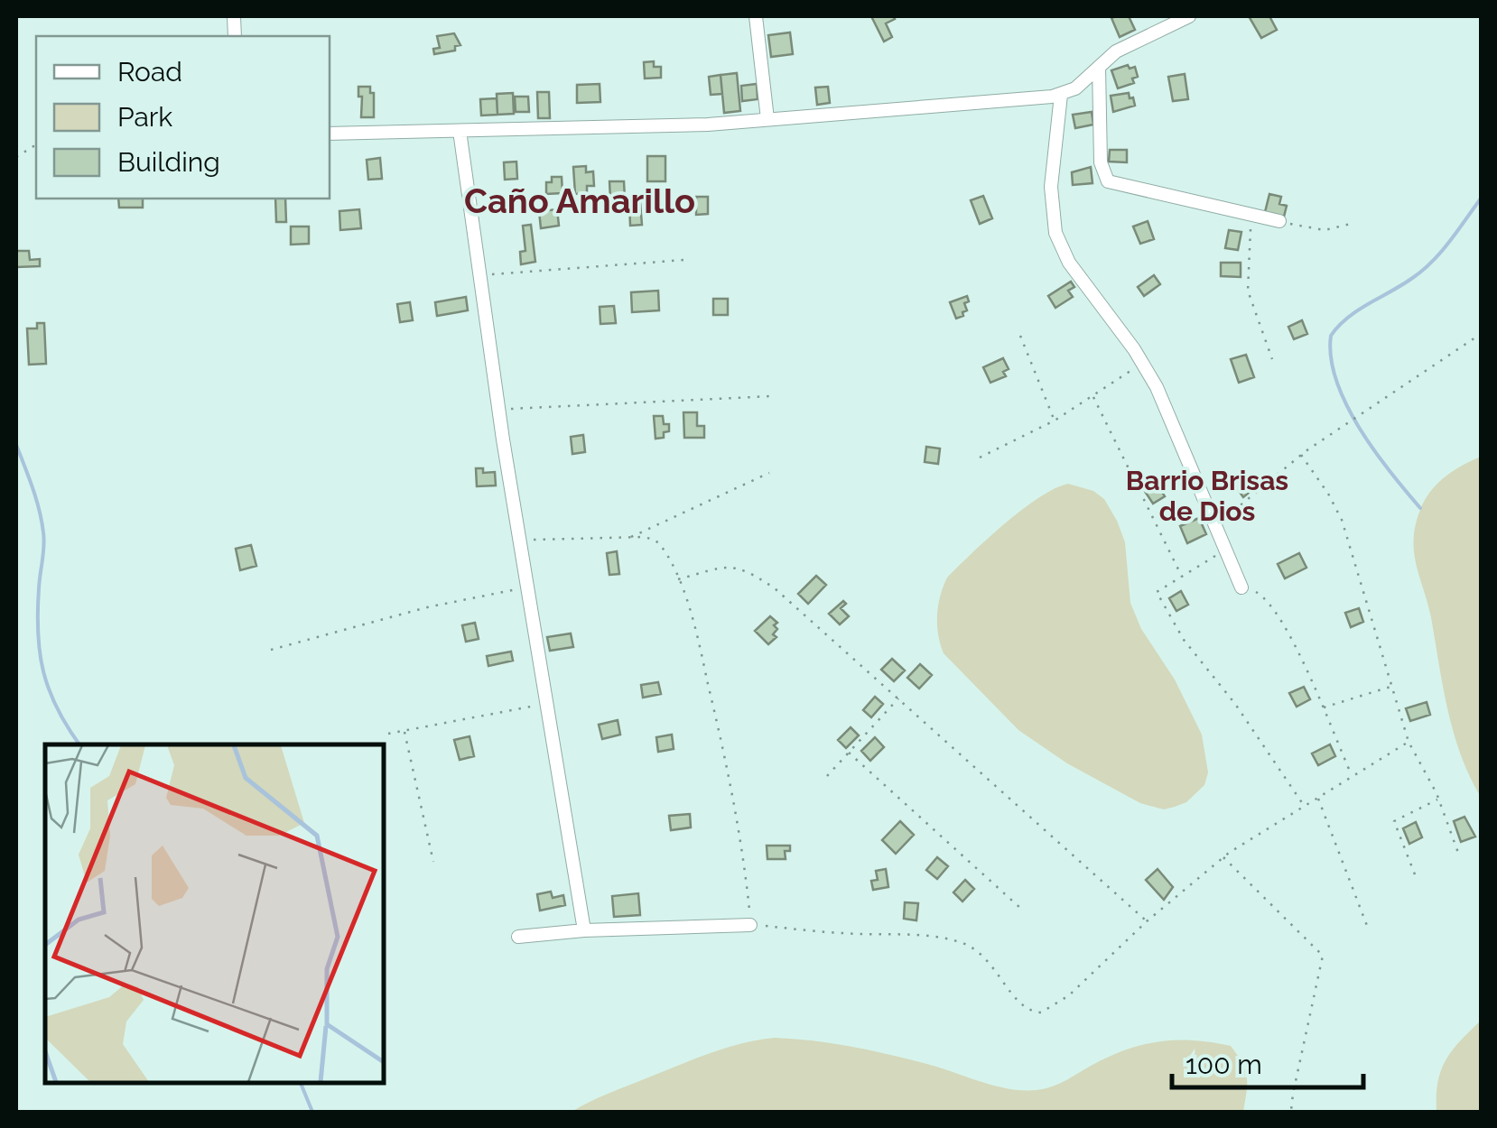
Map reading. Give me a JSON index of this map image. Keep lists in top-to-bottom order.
{
  "districts": ["Caño Amarillo", "Barrio Brisas de Dios"],
  "legend": ["Road", "Park", "Building"],
  "scale_bar": "100 m"
}
